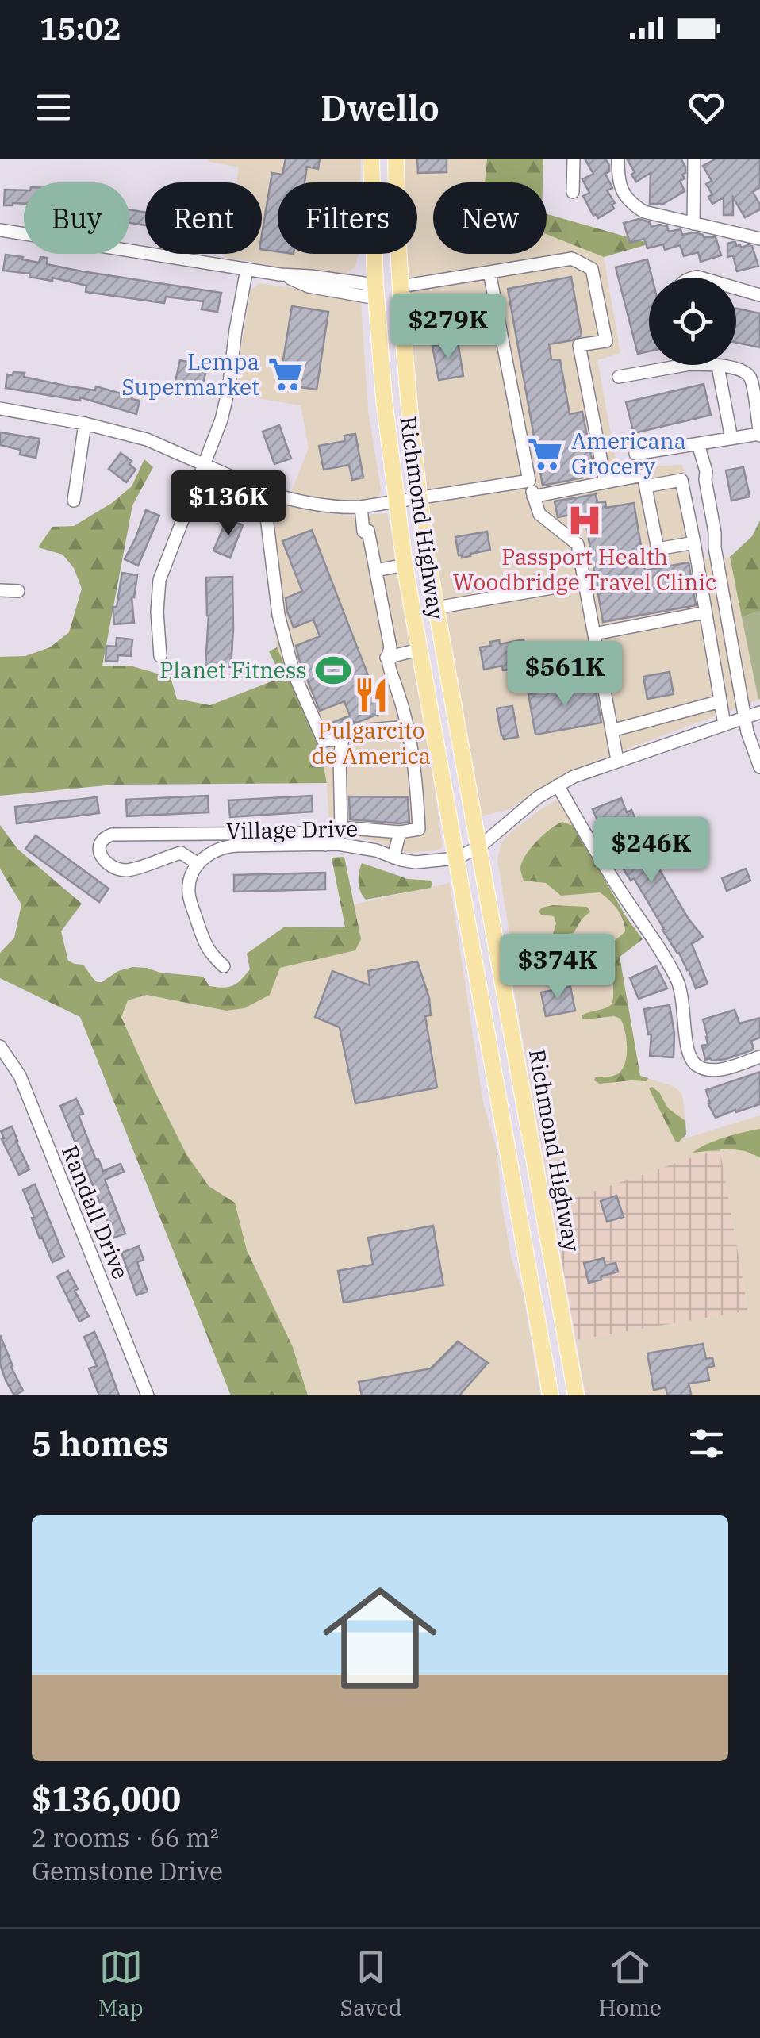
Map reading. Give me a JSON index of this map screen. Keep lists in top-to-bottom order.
{
  "streets": {
    "main road": ["Richmond Highway"],
    "street": ["Village Drive", "Randall Drive"]
  },
  "crossings": [
    ["Richmond Highway", "Village Drive"]
  ],
  "places": {
    "supermarket": ["Lempa Supermarket", "Americana Grocery"],
    "hospital": ["Passport Health Woodbridge Travel Clinic"],
    "sports": ["Planet Fitness"],
    "restaurant": ["Pulgarcito de America"]
  },
  "page": {
    "status": "15:02",
    "header": "Dwello",
    "chip": [
      "Buy",
      "Rent",
      "Filters",
      "New"
    ],
    "price": [
      "$279K",
      "$136K",
      "$561K",
      "$246K",
      "$374K"
    ],
    "heading": "5 homes",
    "list": [
      {
        "name": "$136,000",
        "note": "2 rooms · 66 m² · Gemstone Drive"
      }
    ],
    "tabs": ["Map", "Saved", "Home"]
  }
}
